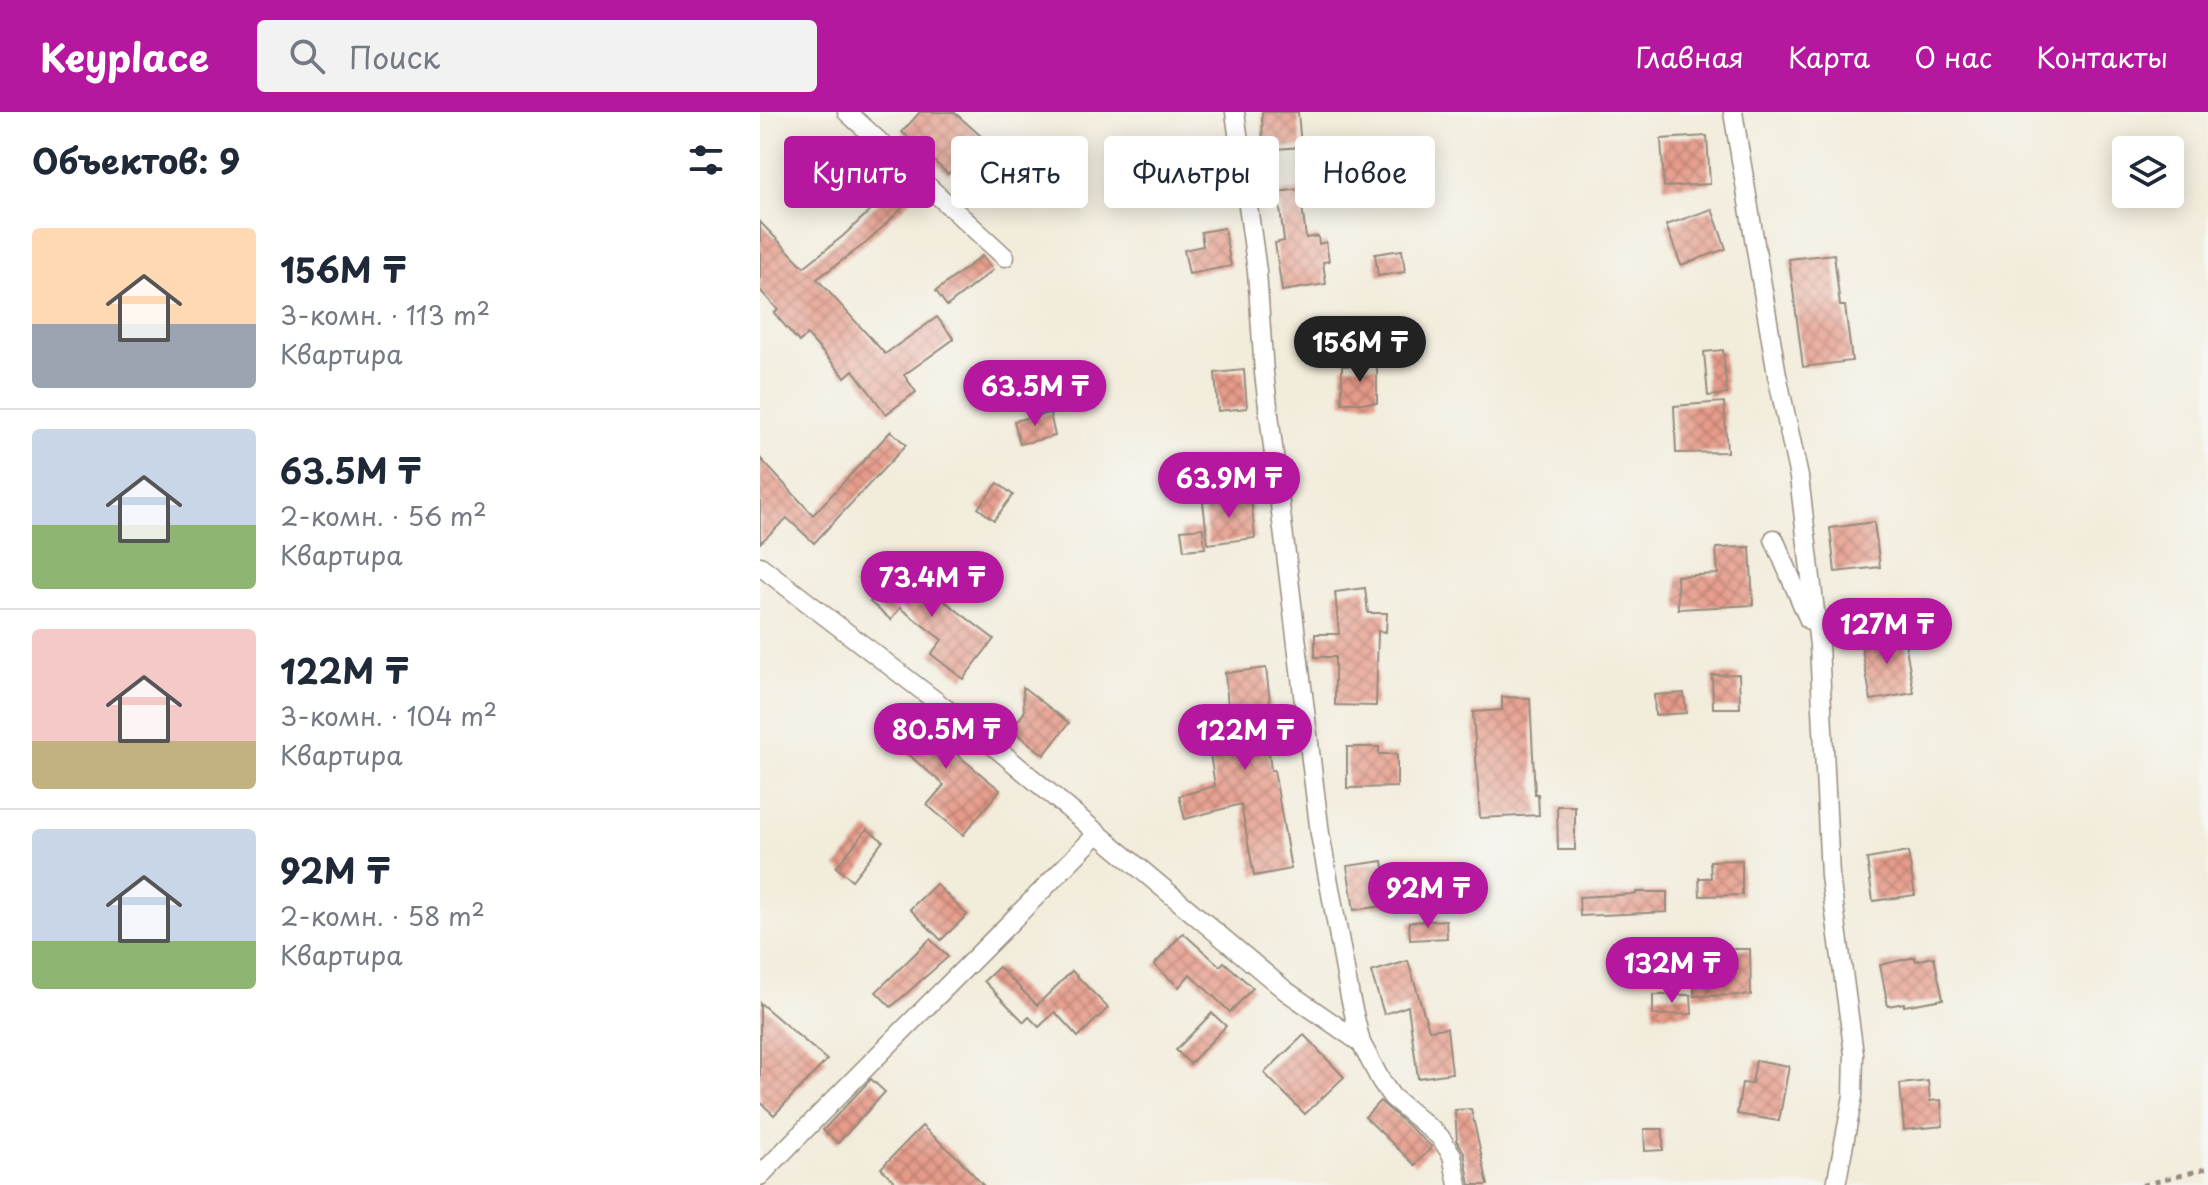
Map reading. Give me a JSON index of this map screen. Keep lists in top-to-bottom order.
{
  "page": {
    "header": "Keyplace",
    "search": "Поиск",
    "nav": [
      "Главная",
      "Карта",
      "О нас",
      "Контакты"
    ],
    "heading": "Объектов: 9",
    "chip": [
      "Купить",
      "Снять",
      "Фильтры",
      "Новое"
    ],
    "list": [
      {
        "name": "156M ₸",
        "note": "3-комн. · 113 m² · Квартира"
      },
      {
        "name": "63.5M ₸",
        "note": "2-комн. · 56 m² · Квартира"
      },
      {
        "name": "122M ₸",
        "note": "3-комн. · 104 m² · Квартира"
      },
      {
        "name": "92M ₸",
        "note": "2-комн. · 58 m² · Квартира"
      }
    ],
    "price": [
      "156M ₸",
      "63.5M ₸",
      "63.9M ₸",
      "73.4M ₸",
      "127M ₸",
      "80.5M ₸",
      "122M ₸",
      "92M ₸",
      "132M ₸"
    ]
  }
}
